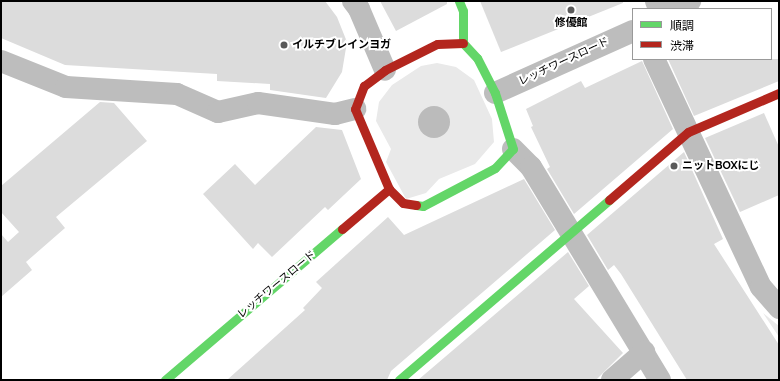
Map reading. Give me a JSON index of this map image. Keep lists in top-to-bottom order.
{
  "streets": {
    "street": ["レッチワースロード"]
  },
  "places": ["修優館", "イルチブレインヨガ", "ニットBOXにじ"],
  "legend": ["順調", "渋滞"]
}
